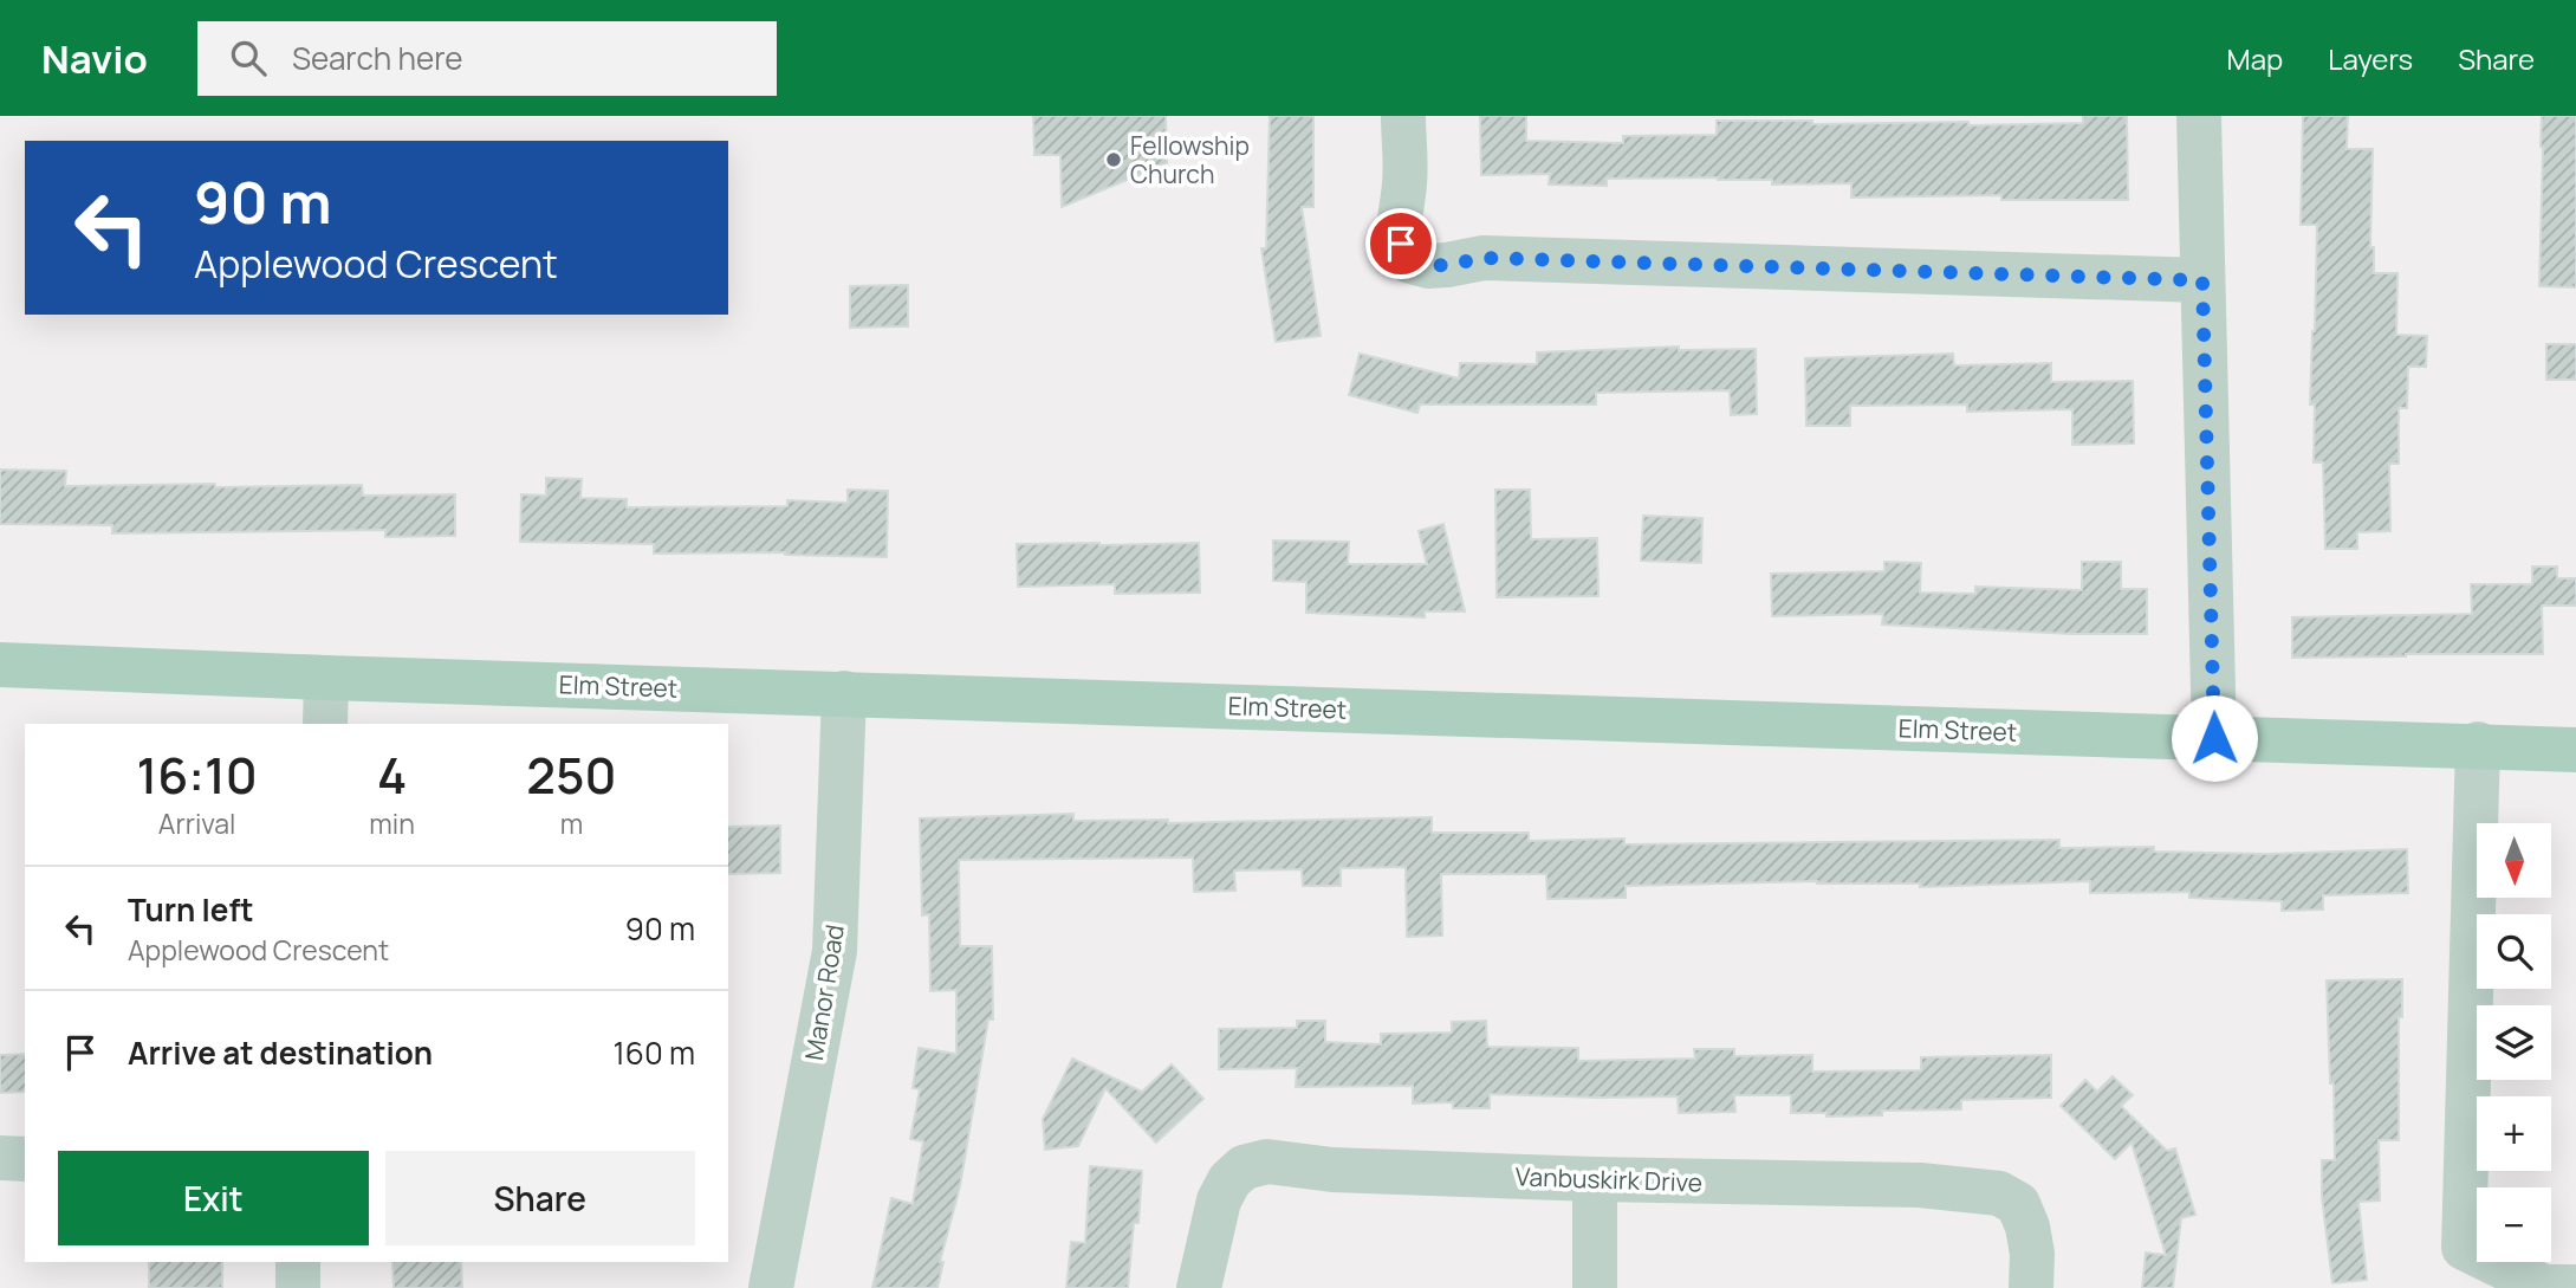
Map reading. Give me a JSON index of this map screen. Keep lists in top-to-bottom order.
{
  "streets": {
    "main road": ["Elm Street"],
    "street": ["Manor Road", "Vanbuskirk Drive"]
  },
  "crossings": [
    ["Elm Street", "Manor Road"]
  ],
  "places": ["Fellowship Church"],
  "north": "bottom",
  "page": {
    "header": "Navio",
    "search": "Search here",
    "nav": ["Map", "Layers", "Share"],
    "turn": ["90 m", "Applewood Crescent"],
    "eta": [
      "16:10",
      "Arrival",
      "4",
      "min",
      "250",
      "m"
    ],
    "map_buttons": ["+", "−"],
    "list": [
      {
        "name": "Turn left",
        "note": "Applewood Crescent",
        "value": "90 m"
      },
      {
        "name": "Arrive at destination",
        "value": "160 m"
      }
    ],
    "buttons": ["Exit", "Share"]
  }
}
